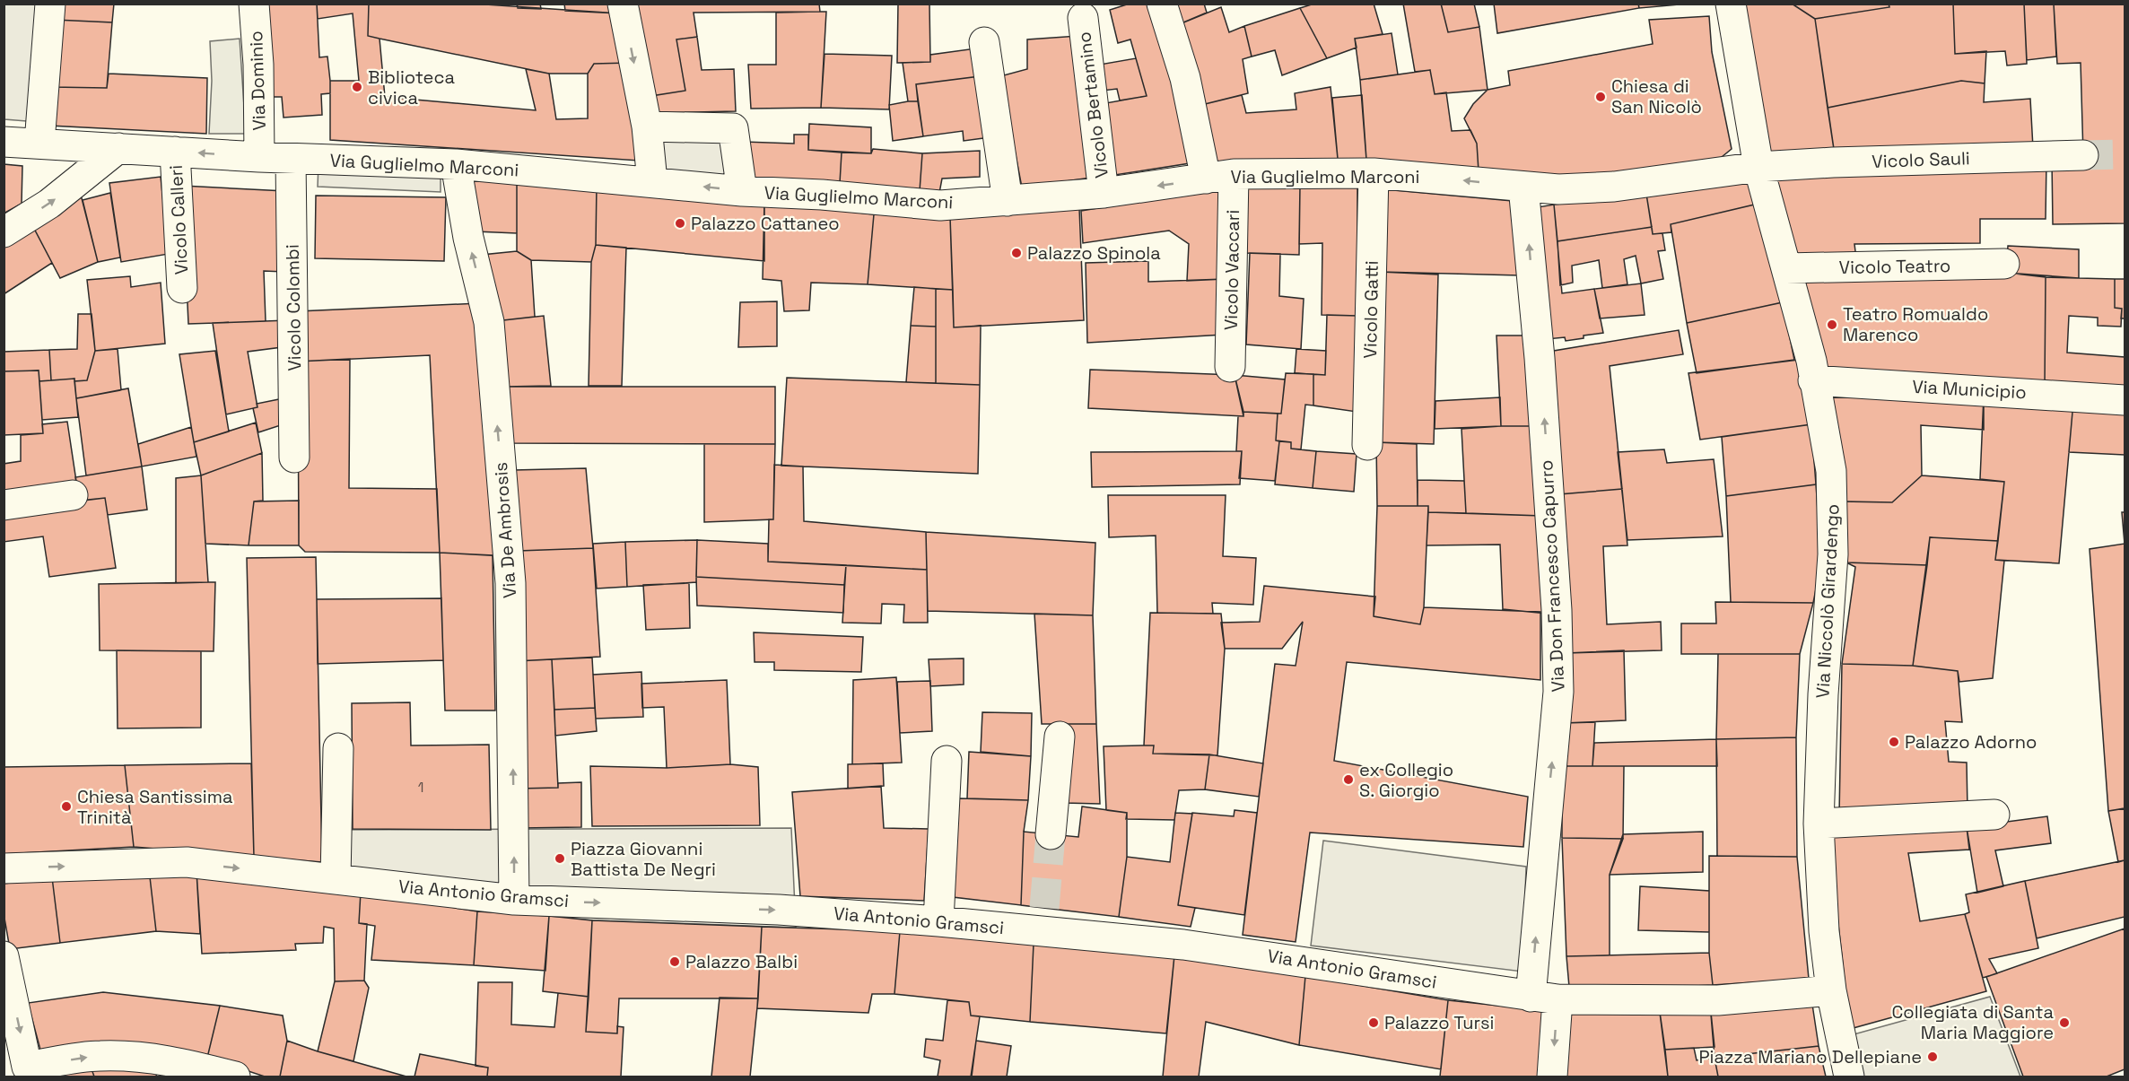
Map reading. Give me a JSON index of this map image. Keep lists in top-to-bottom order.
{
  "streets": {
    "street": [
      "Via Dominio",
      "Vicolo Bertamino",
      "Vicolo Sauli",
      "Via Guglielmo Marconi",
      "Vicolo Calleri",
      "Vicolo Teatro",
      "Vicolo Vaccari",
      "Vicolo Colombi",
      "Vicolo Gatti",
      "Via Municipio",
      "Via De Ambrosis",
      "Via Don Francesco Capurro",
      "Via Niccolò Girardengo",
      "Via Antonio Gramsci"
    ]
  },
  "crossings": [
    ["Via Dominio", "Via Guglielmo Marconi"],
    ["Vicolo Bertamino", "Via Guglielmo Marconi"],
    ["Vicolo Sauli", "Via Guglielmo Marconi"],
    ["Vicolo Sauli", "Via Niccolò Girardengo"],
    ["Via Guglielmo Marconi", "Vicolo Calleri"],
    ["Via Guglielmo Marconi", "Vicolo Vaccari"],
    ["Via Guglielmo Marconi", "Vicolo Colombi"],
    ["Via Guglielmo Marconi", "Vicolo Gatti"],
    ["Via Guglielmo Marconi", "Via De Ambrosis"],
    ["Via Guglielmo Marconi", "Via Don Francesco Capurro"],
    ["Via Guglielmo Marconi", "Via Niccolò Girardengo"],
    ["Vicolo Teatro", "Via Niccolò Girardengo"],
    ["Via Municipio", "Via Niccolò Girardengo"],
    ["Via De Ambrosis", "Via Antonio Gramsci"],
    ["Via Don Francesco Capurro", "Via Antonio Gramsci"],
    ["Via Niccolò Girardengo", "Via Antonio Gramsci"]
  ],
  "one_way": ["Via De Ambrosis", "Via Don Francesco Capurro", "Via Antonio Gramsci"],
  "places": [
    "Biblioteca civica",
    "Chiesa di San Nicolò",
    "Palazzo Cattaneo",
    "Palazzo Spinola",
    "Teatro Romualdo Marenco",
    "Palazzo Adorno",
    "ex Collegio S. Giorgio",
    "Chiesa Santissima Trinità",
    "Piazza Giovanni Battista De Negri",
    "Palazzo Balbi",
    "Palazzo Tursi",
    "Collegiata di Santa Maria Maggiore",
    "Piazza Mariano Dellepiane"
  ],
  "house_numbers": ["1"]
}
